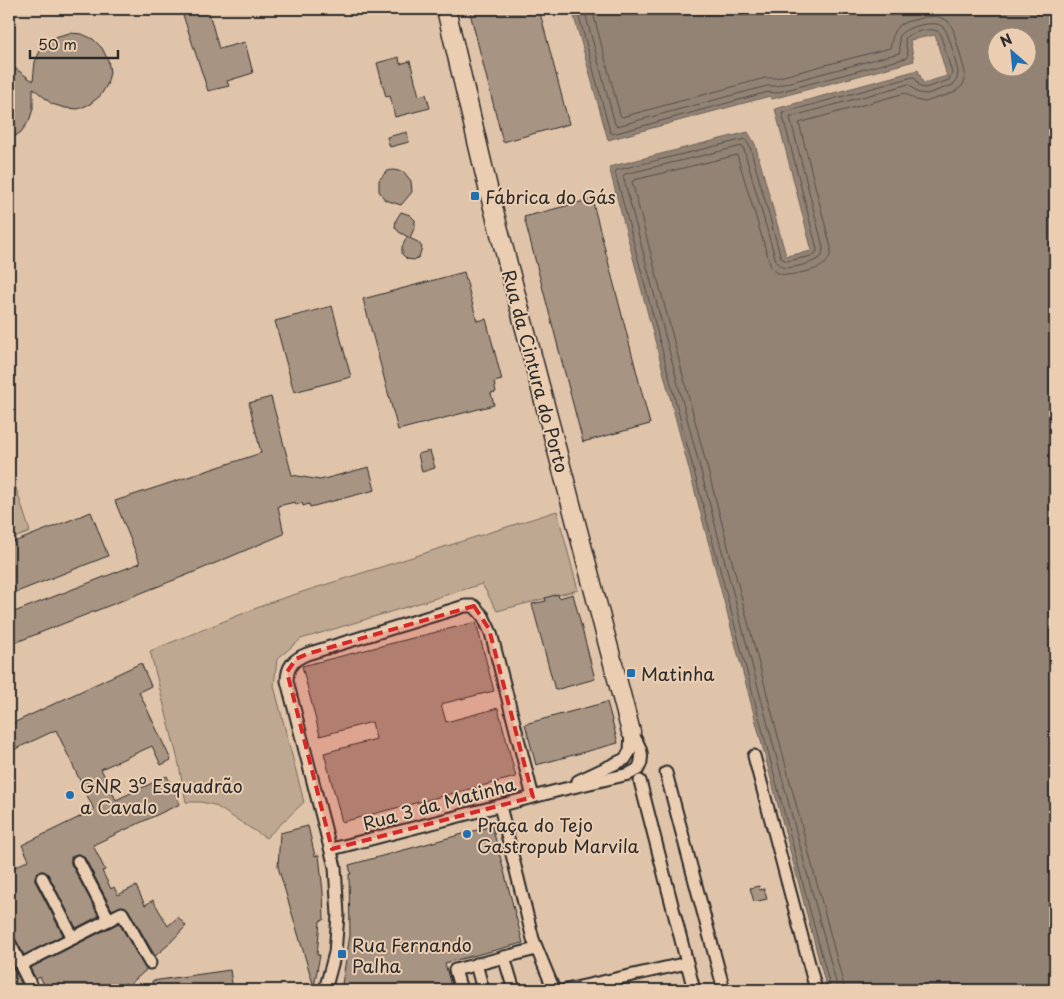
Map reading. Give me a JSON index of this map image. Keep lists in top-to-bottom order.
{
  "streets": {
    "main road": ["Rua da Cintura do Porto"],
    "street": ["Rua 3 da Matinha"]
  },
  "crossings": [
    ["Rua da Cintura do Porto", "Rua 3 da Matinha"]
  ],
  "places": {
    "transit": ["Fábrica do Gás", "Matinha", "Rua Fernando Palha"],
    "other": ["GNR 3º Esquadrão a Cavalo", "Praça do Tejo Gastropub Marvila"]
  },
  "scale_bar": "50 m",
  "north": "top left"
}
